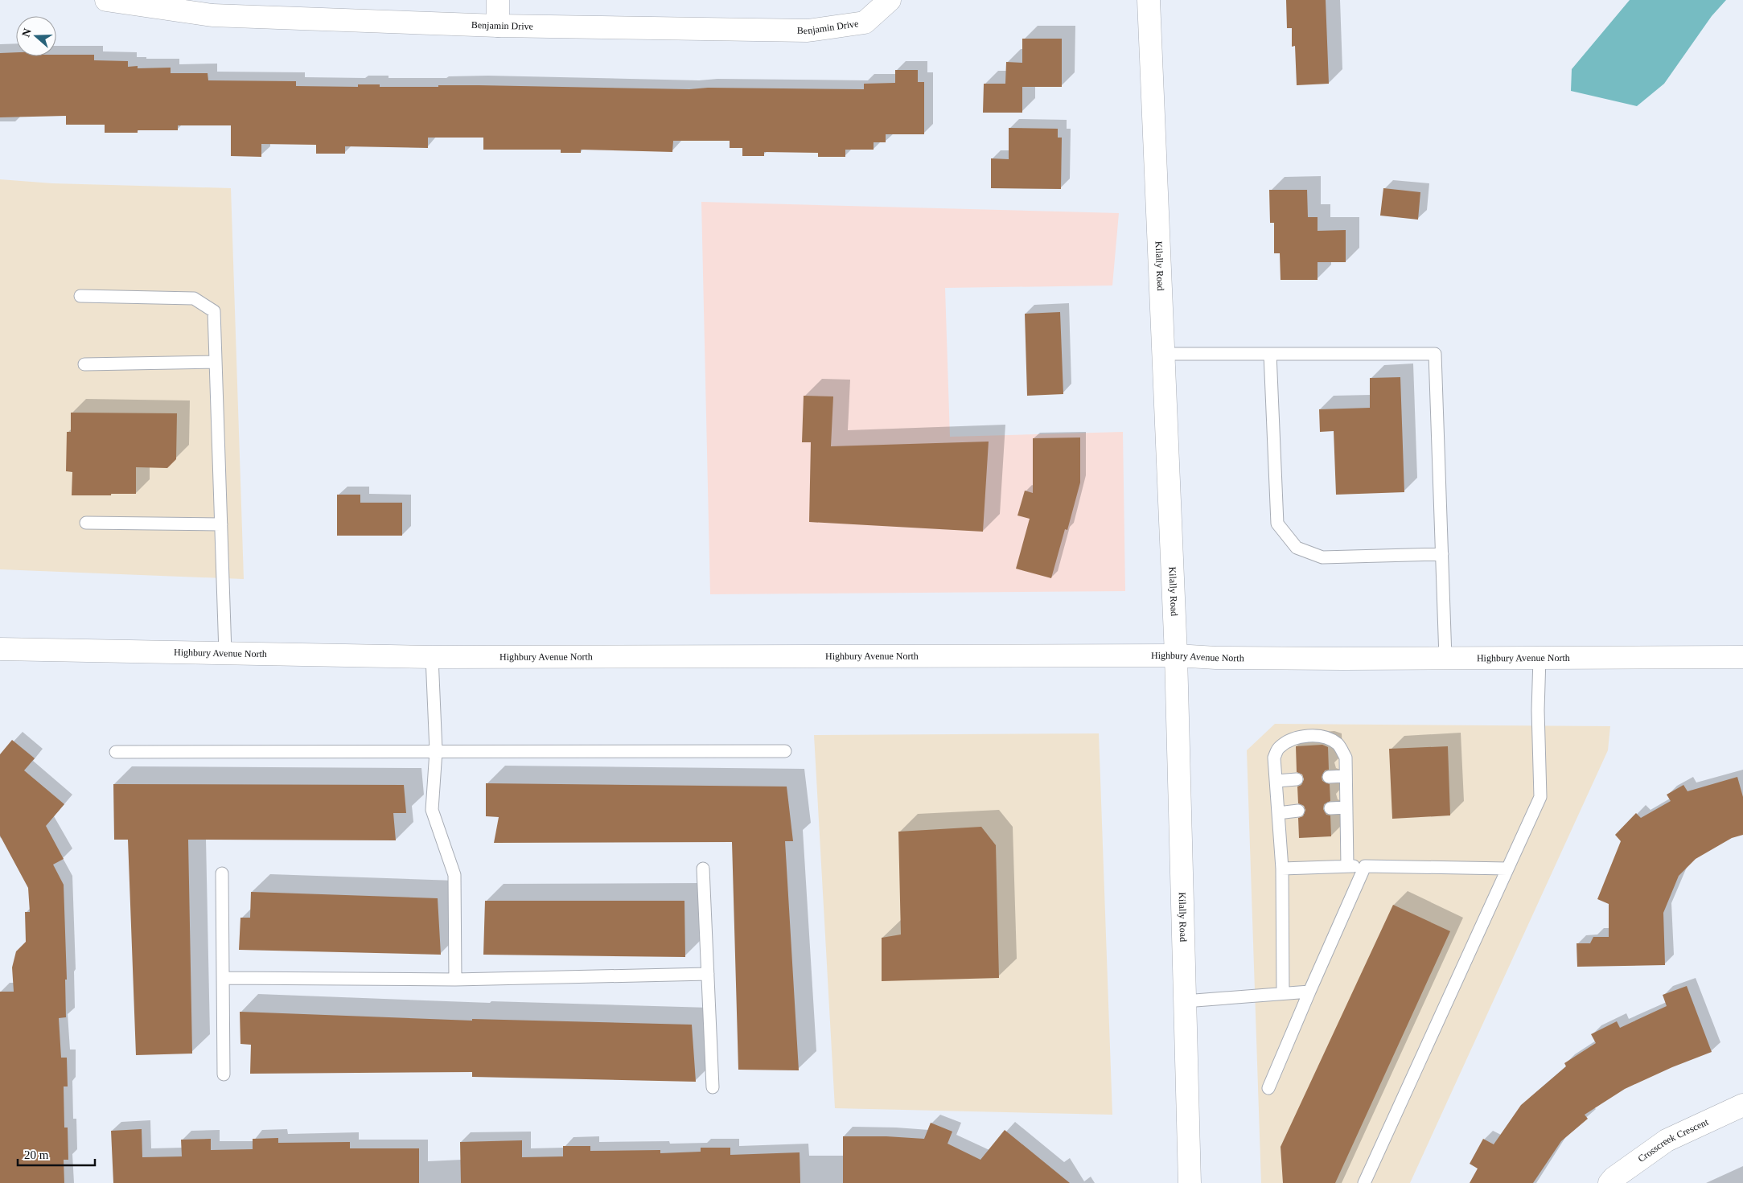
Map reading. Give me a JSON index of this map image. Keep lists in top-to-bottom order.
{
  "streets": {
    "street": [
      "Benjamin Drive",
      "Kilally Road",
      "Highbury Avenue North",
      "Crosscreek Crescent"
    ]
  },
  "crossings": [
    ["Kilally Road", "Highbury Avenue North"]
  ],
  "scale_bar": "20 m",
  "north": "left"
}
